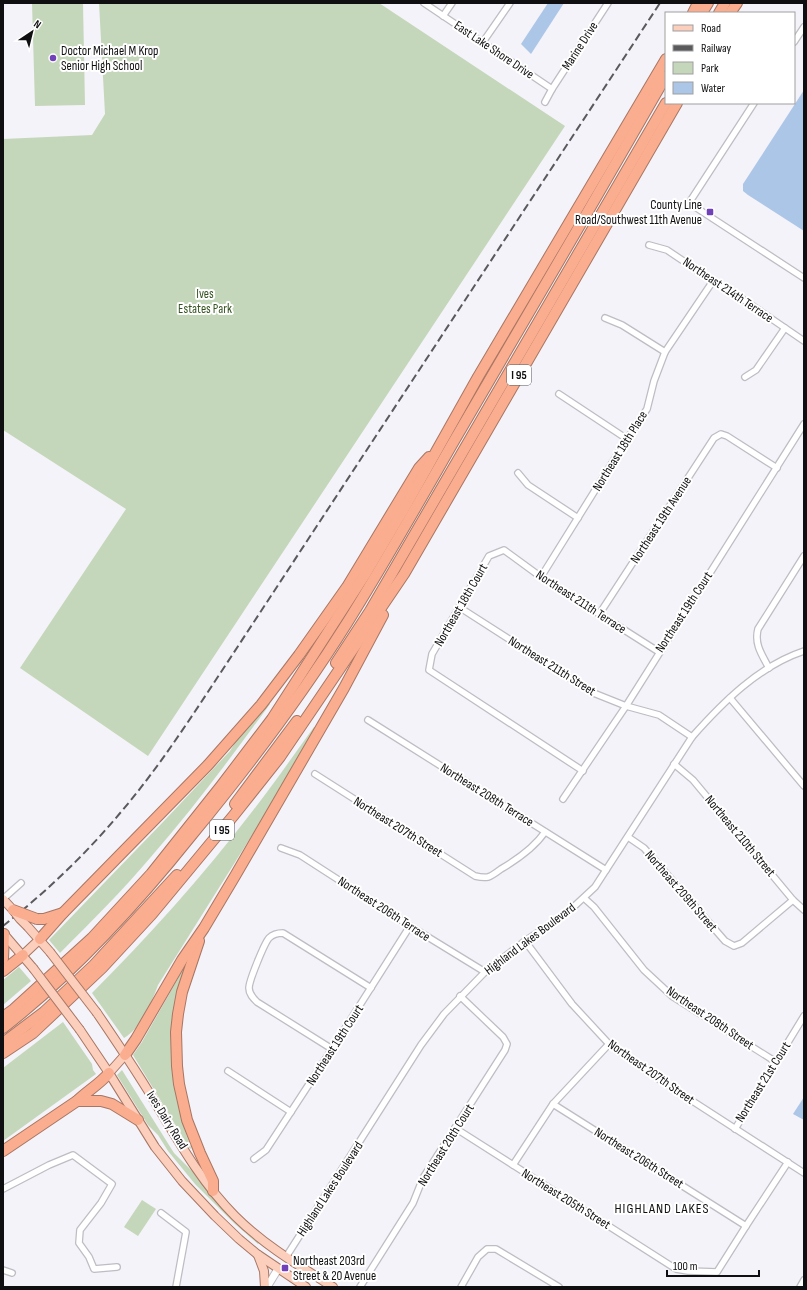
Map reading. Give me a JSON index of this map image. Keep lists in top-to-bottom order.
{
  "streets": {
    "highway": ["I 95"],
    "main road": ["Ives Dairy Road"],
    "street": [
      "Marine Drive",
      "East Lake Shore Drive",
      "Northeast 214th Terrace",
      "Northeast 18th Place",
      "Northeast 19th Avenue",
      "Northeast 211th Terrace",
      "Northeast 18th Court",
      "Northeast 19th Court",
      "Northeast 211th Street",
      "Northeast 208th Terrace",
      "Northeast 207th Street",
      "Northeast 210th Street",
      "Northeast 209th Street",
      "Northeast 206th Terrace",
      "Highland Lakes Boulevard",
      "Northeast 208th Street",
      "Northeast 21st Court",
      "Northeast 20th Court",
      "Northeast 206th Street",
      "Northeast 205th Street"
    ]
  },
  "crossings": [
    ["Marine Drive", "East Lake Shore Drive"],
    ["Northeast 214th Terrace", "Northeast 18th Place"],
    ["Northeast 18th Place", "Northeast 211th Terrace"],
    ["Northeast 19th Avenue", "Northeast 211th Terrace"],
    ["Northeast 19th Avenue", "Northeast 19th Court"],
    ["Northeast 211th Terrace", "Northeast 18th Court"],
    ["Northeast 211th Terrace", "Northeast 19th Court"],
    ["Northeast 18th Court", "Northeast 19th Court"],
    ["Northeast 18th Court", "Northeast 211th Street"],
    ["Northeast 19th Court", "Northeast 211th Street"],
    ["Northeast 19th Court", "Northeast 206th Terrace"],
    ["Northeast 211th Street", "Highland Lakes Boulevard"],
    ["Northeast 208th Terrace", "Northeast 207th Street"],
    ["Northeast 208th Terrace", "Highland Lakes Boulevard"],
    ["Northeast 207th Street", "Highland Lakes Boulevard"],
    ["Northeast 207th Street", "Northeast 21st Court"],
    ["Northeast 210th Street", "Northeast 209th Street"],
    ["Northeast 210th Street", "Highland Lakes Boulevard"],
    ["Northeast 209th Street", "Highland Lakes Boulevard"],
    ["Northeast 206th Terrace", "Highland Lakes Boulevard"],
    ["Highland Lakes Boulevard", "Northeast 208th Street"],
    ["Highland Lakes Boulevard", "Ives Dairy Road"],
    ["Highland Lakes Boulevard", "Northeast 20th Court"],
    ["Northeast 208th Street", "Northeast 21st Court"],
    ["Northeast 20th Court", "Northeast 205th Street"],
    ["Northeast 206th Street", "Northeast 205th Street"]
  ],
  "districts": ["HIGHLAND LAKES"],
  "parks": ["Ives Estates Park"],
  "places": {
    "other": ["Doctor Michael M Krop Senior High School"],
    "transit": ["County Line Road/Southwest 11th Avenue", "Northeast 203rd Street & 20 Avenue"]
  },
  "legend": [
    "Road",
    "Railway",
    "Park",
    "Water"
  ],
  "scale_bar": "100 m",
  "north": "top right"
}
